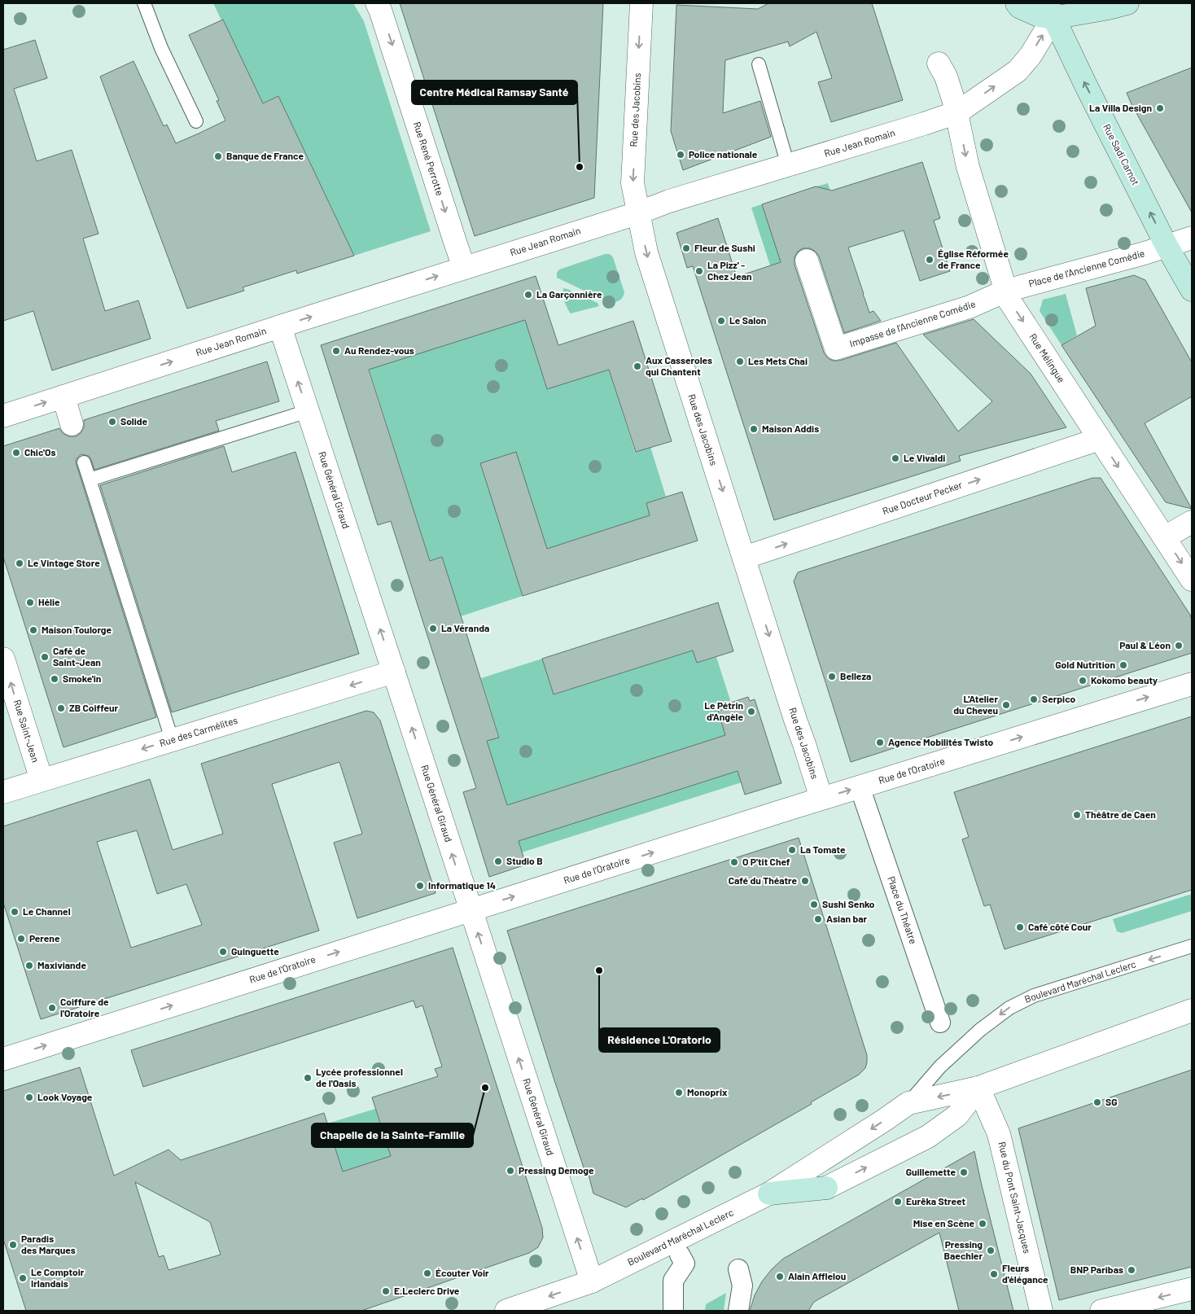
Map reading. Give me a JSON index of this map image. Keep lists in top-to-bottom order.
{
  "streets": {
    "main road": ["Rue Sadi Carnot", "Boulevard Maréchal Leclerc"],
    "street": [
      "Rue des Jacobins",
      "Rue Jean Romain",
      "Rue René Perrotte",
      "Place de l'Ancienne Comédie",
      "Impasse de l'Ancienne Comédie",
      "Rue Mélingue",
      "Rue Général Giraud",
      "Rue Docteur Pecker",
      "Rue Saint-Jean",
      "Rue des Carmélites",
      "Rue de l'Oratoire",
      "Place du Théatre",
      "Rue du Pont Saint-Jacques"
    ]
  },
  "crossings": [
    ["Rue des Jacobins", "Rue Jean Romain"],
    ["Rue des Jacobins", "Rue Docteur Pecker"],
    ["Rue des Jacobins", "Rue de l'Oratoire"],
    ["Rue Jean Romain", "Rue Sadi Carnot"],
    ["Rue Jean Romain", "Rue René Perrotte"],
    ["Rue Jean Romain", "Rue Mélingue"],
    ["Rue Jean Romain", "Rue Général Giraud"],
    ["Rue Sadi Carnot", "Place de l'Ancienne Comédie"],
    ["Place de l'Ancienne Comédie", "Impasse de l'Ancienne Comédie"],
    ["Place de l'Ancienne Comédie", "Rue Mélingue"],
    ["Impasse de l'Ancienne Comédie", "Rue Mélingue"],
    ["Rue Mélingue", "Rue Docteur Pecker"],
    ["Rue Général Giraud", "Rue des Carmélites"],
    ["Rue Général Giraud", "Rue de l'Oratoire"],
    ["Rue Général Giraud", "Boulevard Maréchal Leclerc"],
    ["Rue Saint-Jean", "Rue des Carmélites"],
    ["Boulevard Maréchal Leclerc", "Rue du Pont Saint-Jacques"]
  ],
  "one_way": [
    "Rue des Jacobins",
    "Rue Jean Romain",
    "Rue Sadi Carnot",
    "Rue René Perrotte",
    "Rue Mélingue",
    "Rue Général Giraud",
    "Rue Docteur Pecker",
    "Rue Saint-Jean",
    "Rue des Carmélites",
    "Rue de l'Oratoire"
  ],
  "places": [
    "La Villa Design",
    "Police nationale",
    "Banque de France",
    "Centre Médical Ramsay Santé",
    "Fleur de Sushi",
    "Église Réformée de France",
    "La Pizz' - Chez Jean",
    "La Garçonnière",
    "Le Salon",
    "Au Rendez-vous",
    "Les Mets Chai",
    "Aux Casseroles qui Chantent",
    "Solide",
    "Maison Addis",
    "Chic'Os",
    "Le Vivaldi",
    "Le Vintage Store",
    "Hélie",
    "La Véranda",
    "Maison Toulorge",
    "Paul & Léon",
    "Café de Saint-Jean",
    "Gold Nutrition",
    "Belleza",
    "Smoke'in",
    "Kokomo beauty",
    "Serpico",
    "L'Atelier du Cheveu",
    "ZB Coiffeur",
    "Le Pétrin d'Angèle",
    "Agence Mobilités Twisto",
    "Théâtre de Caen",
    "La Tomate",
    "Studio B",
    "O P'tit Chef",
    "Café du Théatre",
    "Informatique 14",
    "Sushi Senko",
    "Le Channel",
    "Asian bar",
    "Café côté Cour",
    "Perene",
    "Guinguette",
    "Maxiviande",
    "Résidence L'Oratorio",
    "Coiffure de l'Oratoire",
    "Lycée professionnel de l'Oasis",
    "Chapelle de la Sainte-Famille",
    "Monoprix",
    "Look Voyage",
    "SG",
    "Pressing Demoge",
    "Guillemette",
    "Eurêka Street",
    "Mise en Scène",
    "Paradis des Marques",
    "Pressing Baechler",
    "BNP Paribas",
    "Écouter Voir",
    "Fleurs d'élégance",
    "Alain Afflelou",
    "Le Comptoir Irlandais",
    "E.Leclerc Drive"
  ]
}
